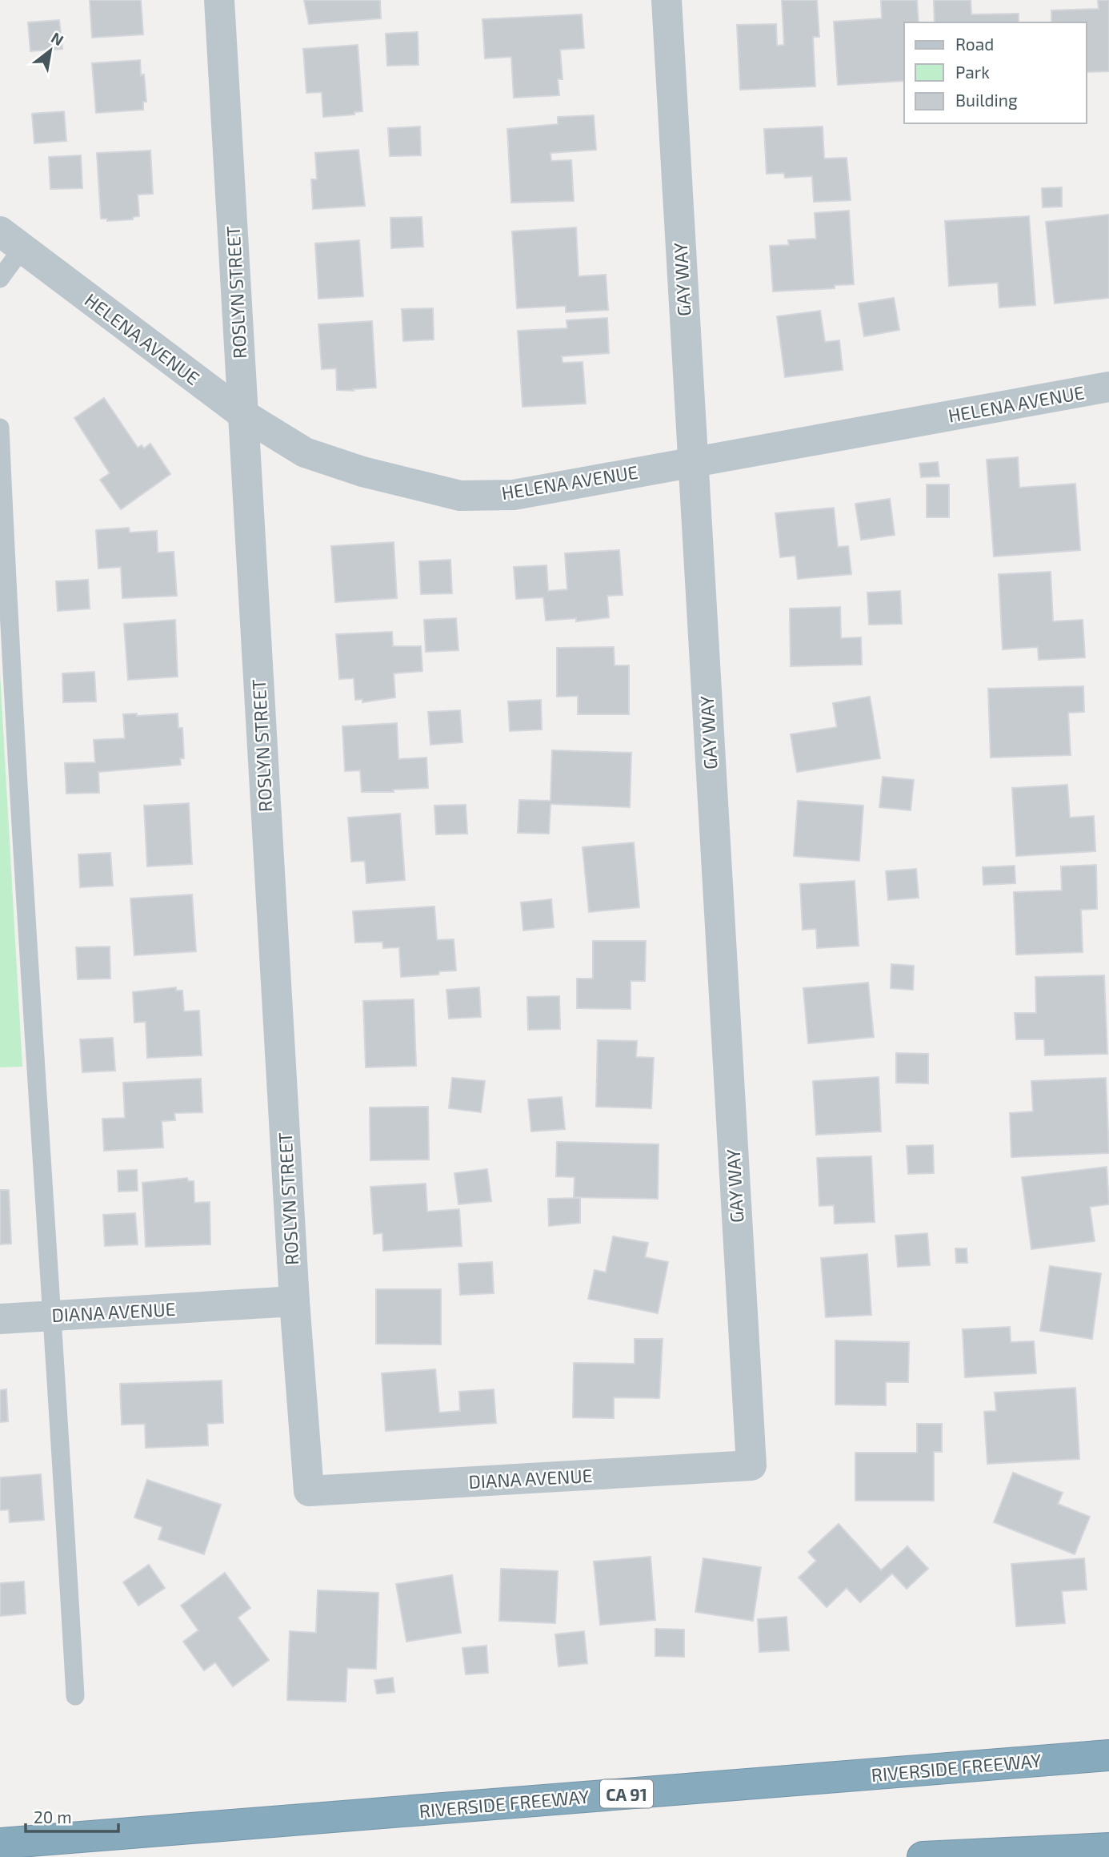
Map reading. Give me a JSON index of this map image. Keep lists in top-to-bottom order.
{
  "streets": {
    "highway": ["RIVERSIDE FREEWAY", "CA 91"],
    "street": [
      "GAY WAY",
      "ROSLYN STREET",
      "HELENA AVENUE",
      "DIANA AVENUE"
    ]
  },
  "crossings": [
    ["GAY WAY", "HELENA AVENUE"],
    ["GAY WAY", "DIANA AVENUE"],
    ["ROSLYN STREET", "HELENA AVENUE"],
    ["ROSLYN STREET", "DIANA AVENUE"]
  ],
  "legend": ["Road", "Park", "Building"],
  "scale_bar": "20 m",
  "north": "top right"
}
